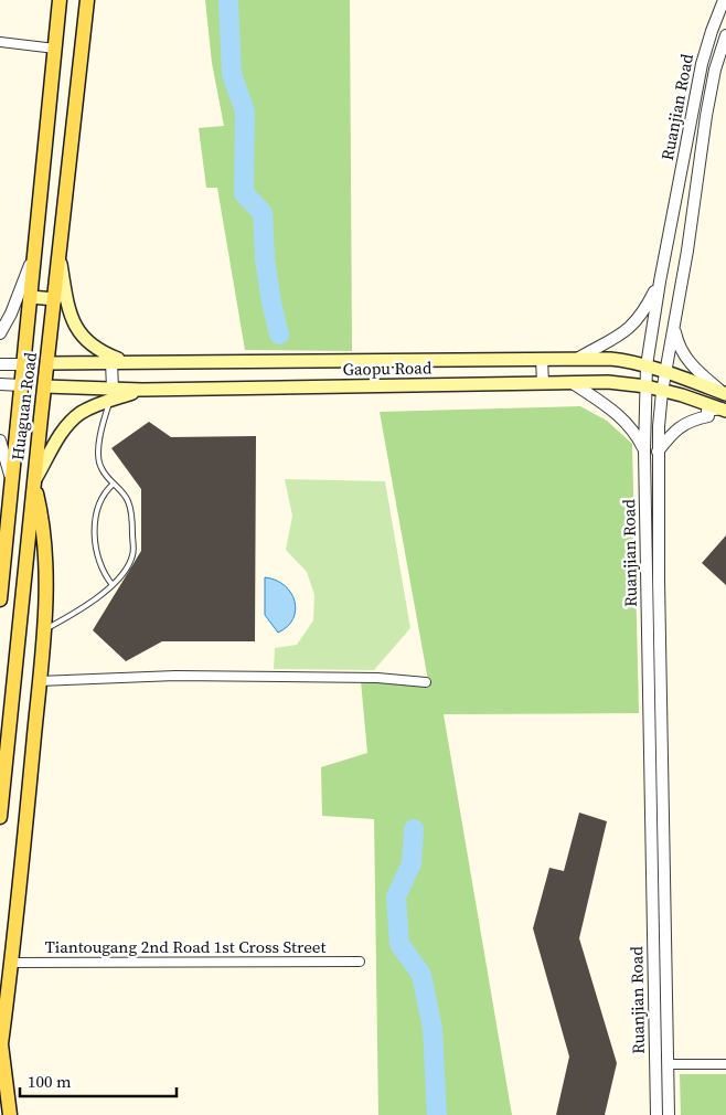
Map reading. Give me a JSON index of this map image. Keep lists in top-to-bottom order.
{
  "streets": {
    "main road": ["Gaopu Road", "Huaguan Road"],
    "street": ["Ruanjian Road", "Tiantougang 2nd Road 1st Cross Street"]
  },
  "crossings": [
    ["Ruanjian Road", "Gaopu Road"],
    ["Gaopu Road", "Huaguan Road"]
  ],
  "scale_bar": "100 m"
}
